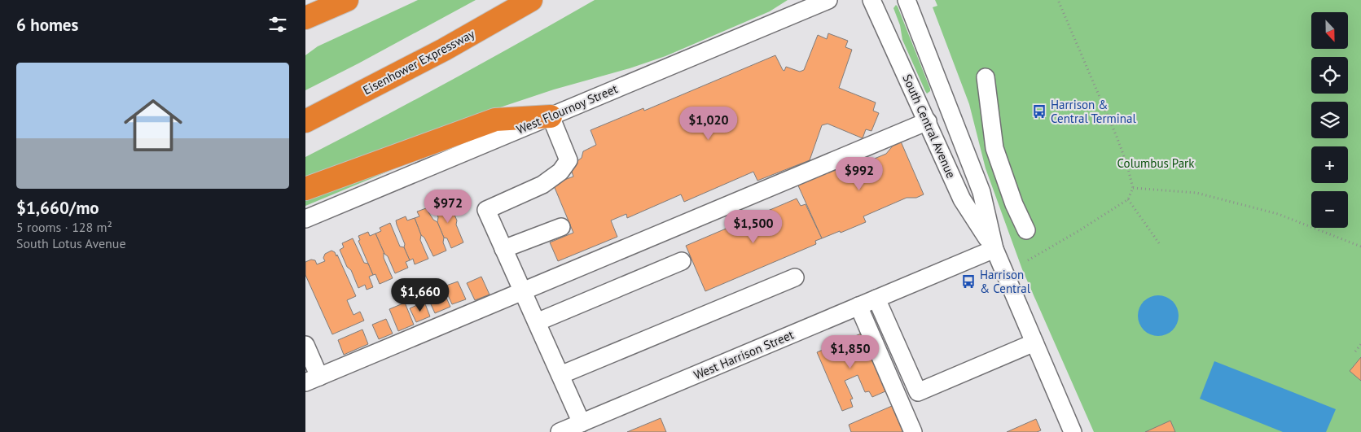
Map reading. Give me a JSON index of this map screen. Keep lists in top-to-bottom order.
{
  "streets": {
    "highway": ["Eisenhower Expressway"],
    "street": ["West Flournoy Street", "South Central Avenue", "West Harrison Street"]
  },
  "crossings": [
    ["South Central Avenue", "West Harrison Street"]
  ],
  "parks": ["Columbus Park"],
  "places": {
    "bus stop": ["Harrison & Central Terminal", "Harrison & Central"]
  },
  "north": "bottom",
  "page": {
    "heading": "6 homes",
    "map_buttons": ["+", "−"],
    "list": [
      {
        "name": "$1,660/mo",
        "note": "5 rooms · 128 m² · South Lotus Avenue"
      }
    ],
    "price": [
      "$1,020",
      "$992",
      "$972",
      "$1,500",
      "$1,660",
      "$1,850"
    ]
  }
}
